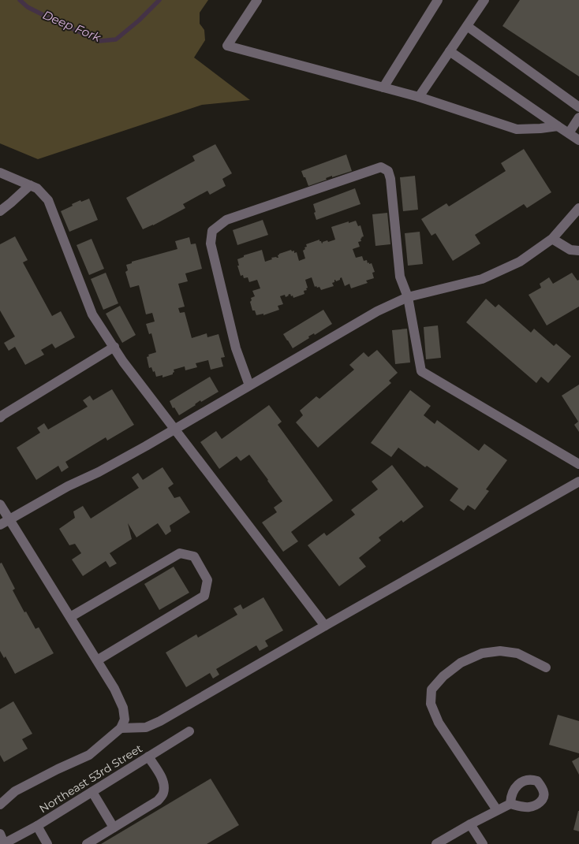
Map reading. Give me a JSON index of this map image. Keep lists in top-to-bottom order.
{
  "streets": {
    "street": ["Northeast 53rd Street"]
  },
  "water": ["Deep Fork"]
}
